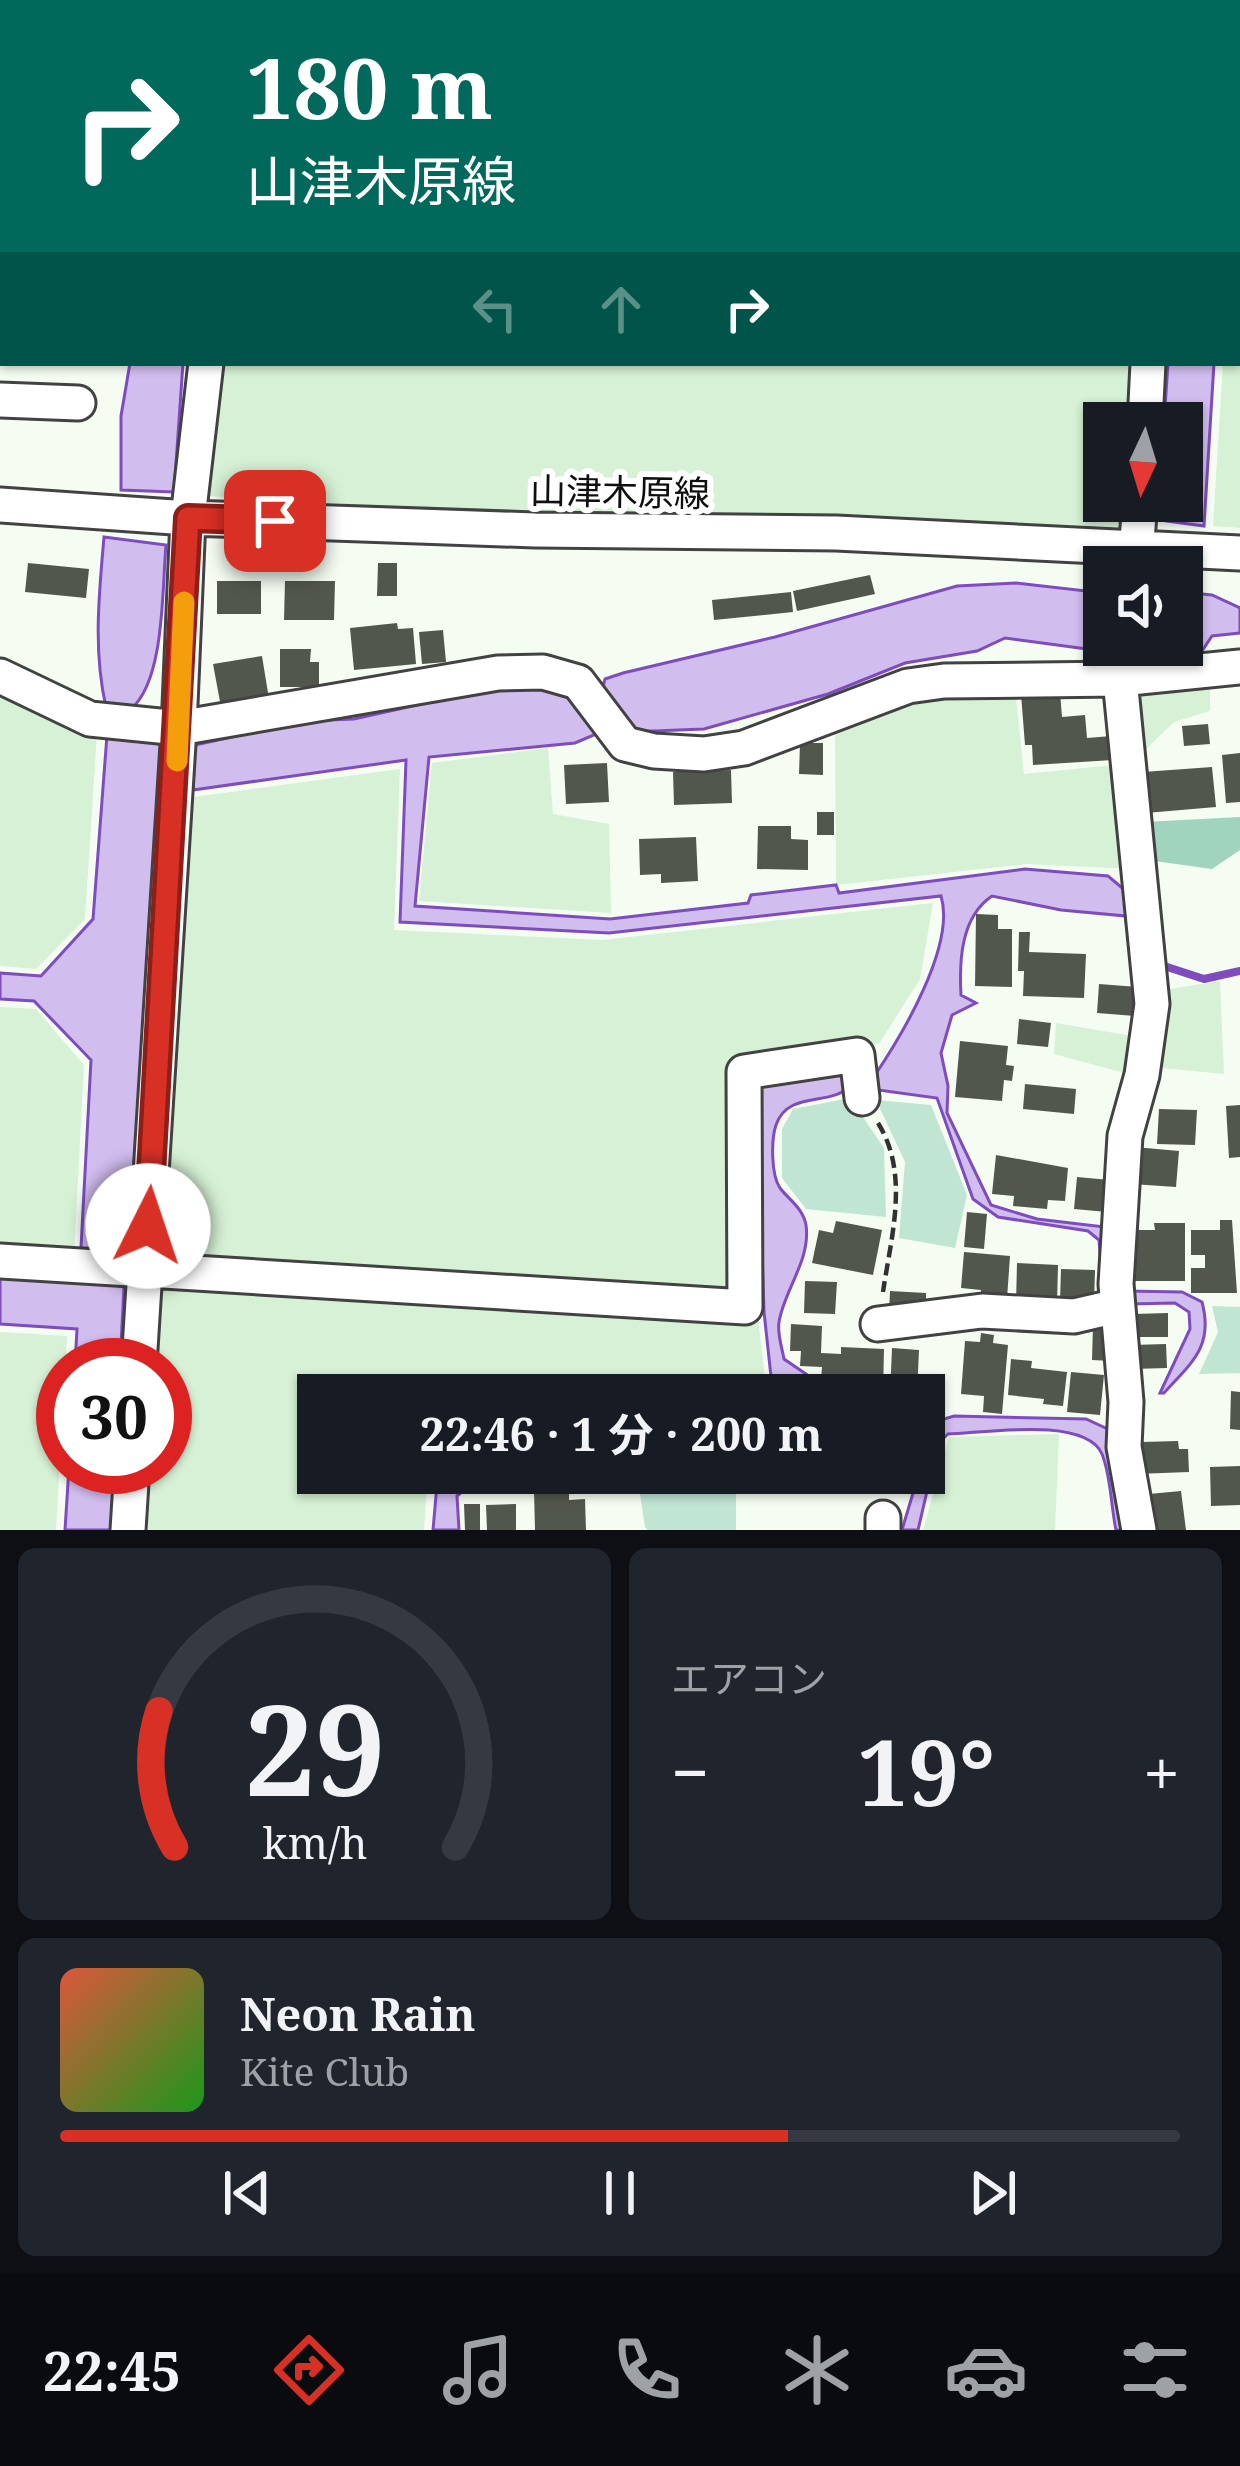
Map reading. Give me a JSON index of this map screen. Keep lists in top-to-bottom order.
{
  "streets": {
    "street": ["山津木原線"]
  },
  "north": "bottom",
  "page": {
    "turn": ["180 m", "山津木原線"],
    "limit": "30",
    "trip": "22:46 · 1 分 · 200 m",
    "tile": "エアコン",
    "heat": ["−", "19°", "+"],
    "song": ["Neon Rain", "Kite Club"],
    "tabs": "22:45",
    "gauge": ["29", "km/h"]
  }
}
